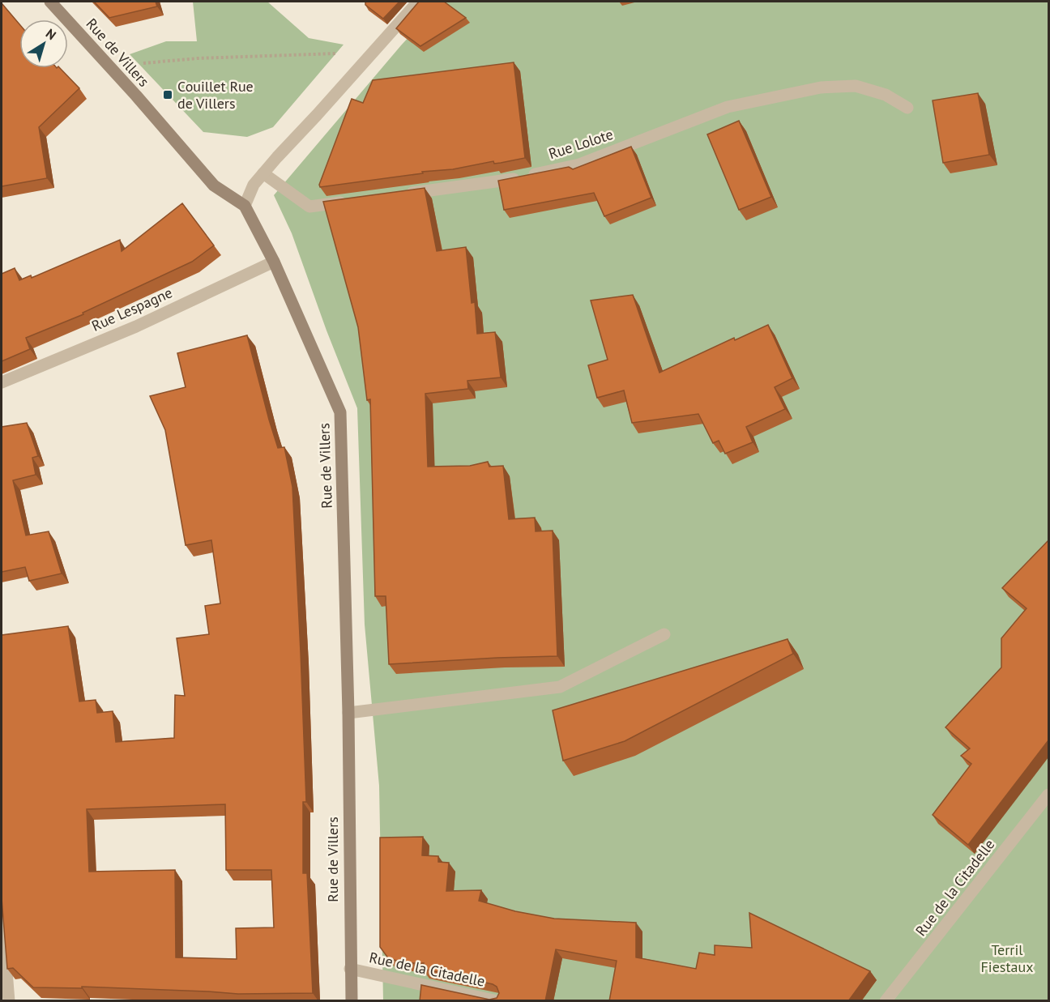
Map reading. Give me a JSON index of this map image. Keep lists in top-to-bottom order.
{
  "streets": {
    "street": [
      "Rue de Villers",
      "Rue Lolote",
      "Rue Lespagne",
      "Rue de la Citadelle"
    ]
  },
  "crossings": [
    ["Rue de Villers", "Rue Lespagne"],
    ["Rue de Villers", "Rue de la Citadelle"]
  ],
  "parks": ["Terril Fiestaux"],
  "places": {
    "transit": ["Couillet Rue de Villers"]
  },
  "north": "top right"
}
